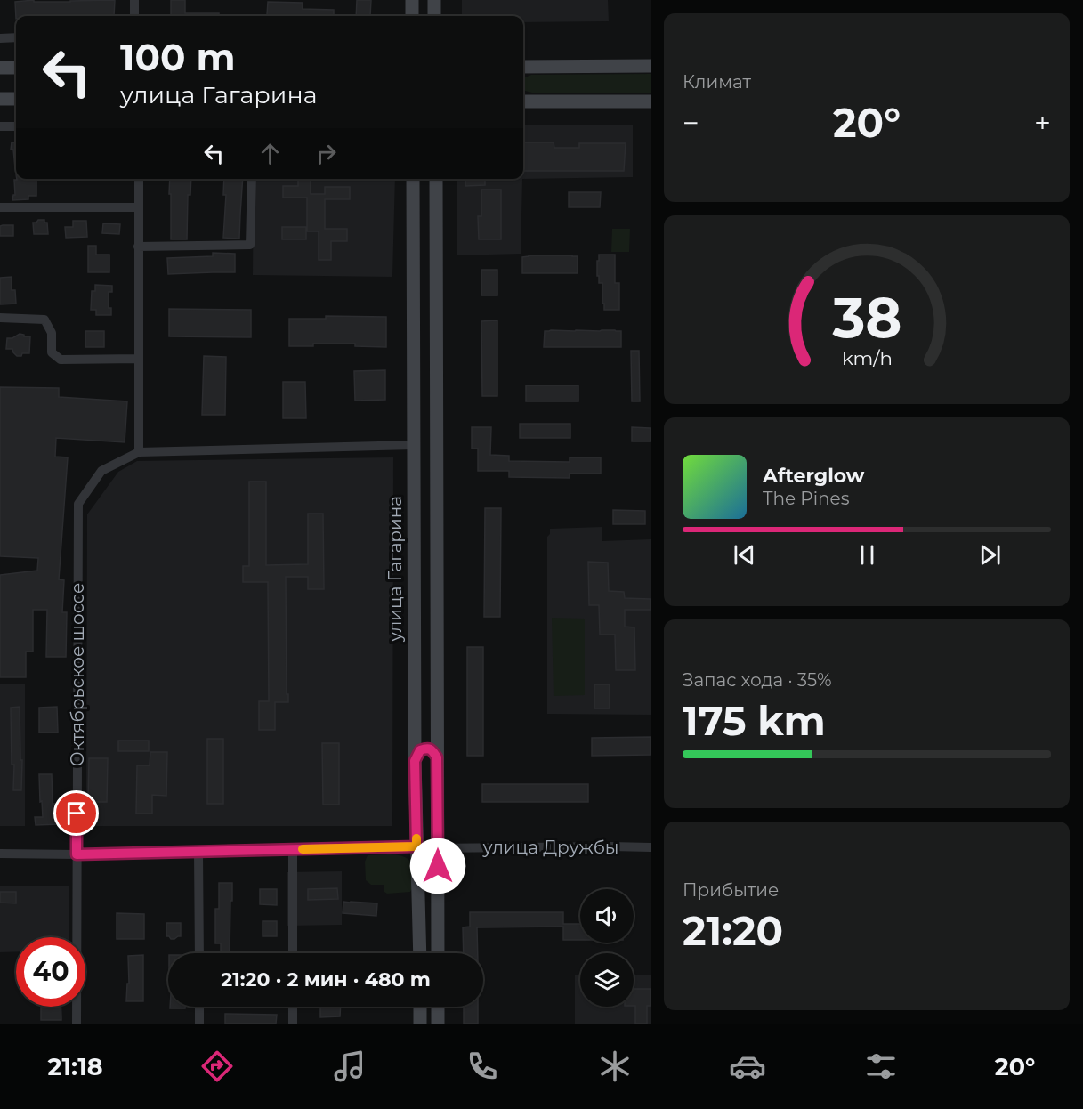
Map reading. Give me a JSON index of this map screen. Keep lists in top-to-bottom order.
{
  "streets": {
    "street": ["улица Гагарина", "Октябрьское шоссе", "улица Дружбы"]
  },
  "crossings": [
    ["улица Гагарина", "Октябрьское шоссе"]
  ],
  "page": {
    "tile": [
      "Климат",
      ["Запас хода · 35%", "175 km"],
      ["Прибытие", "21:20"]
    ],
    "turn": ["100 m", "улица Гагарина"],
    "heat": ["−", "20°", "+"],
    "song": ["Afterglow", "The Pines"],
    "limit": "40",
    "trip": "21:20 · 2 мин · 480 m",
    "tabs": ["21:18", "20°"],
    "gauge": ["38", "km/h"]
  }
}
